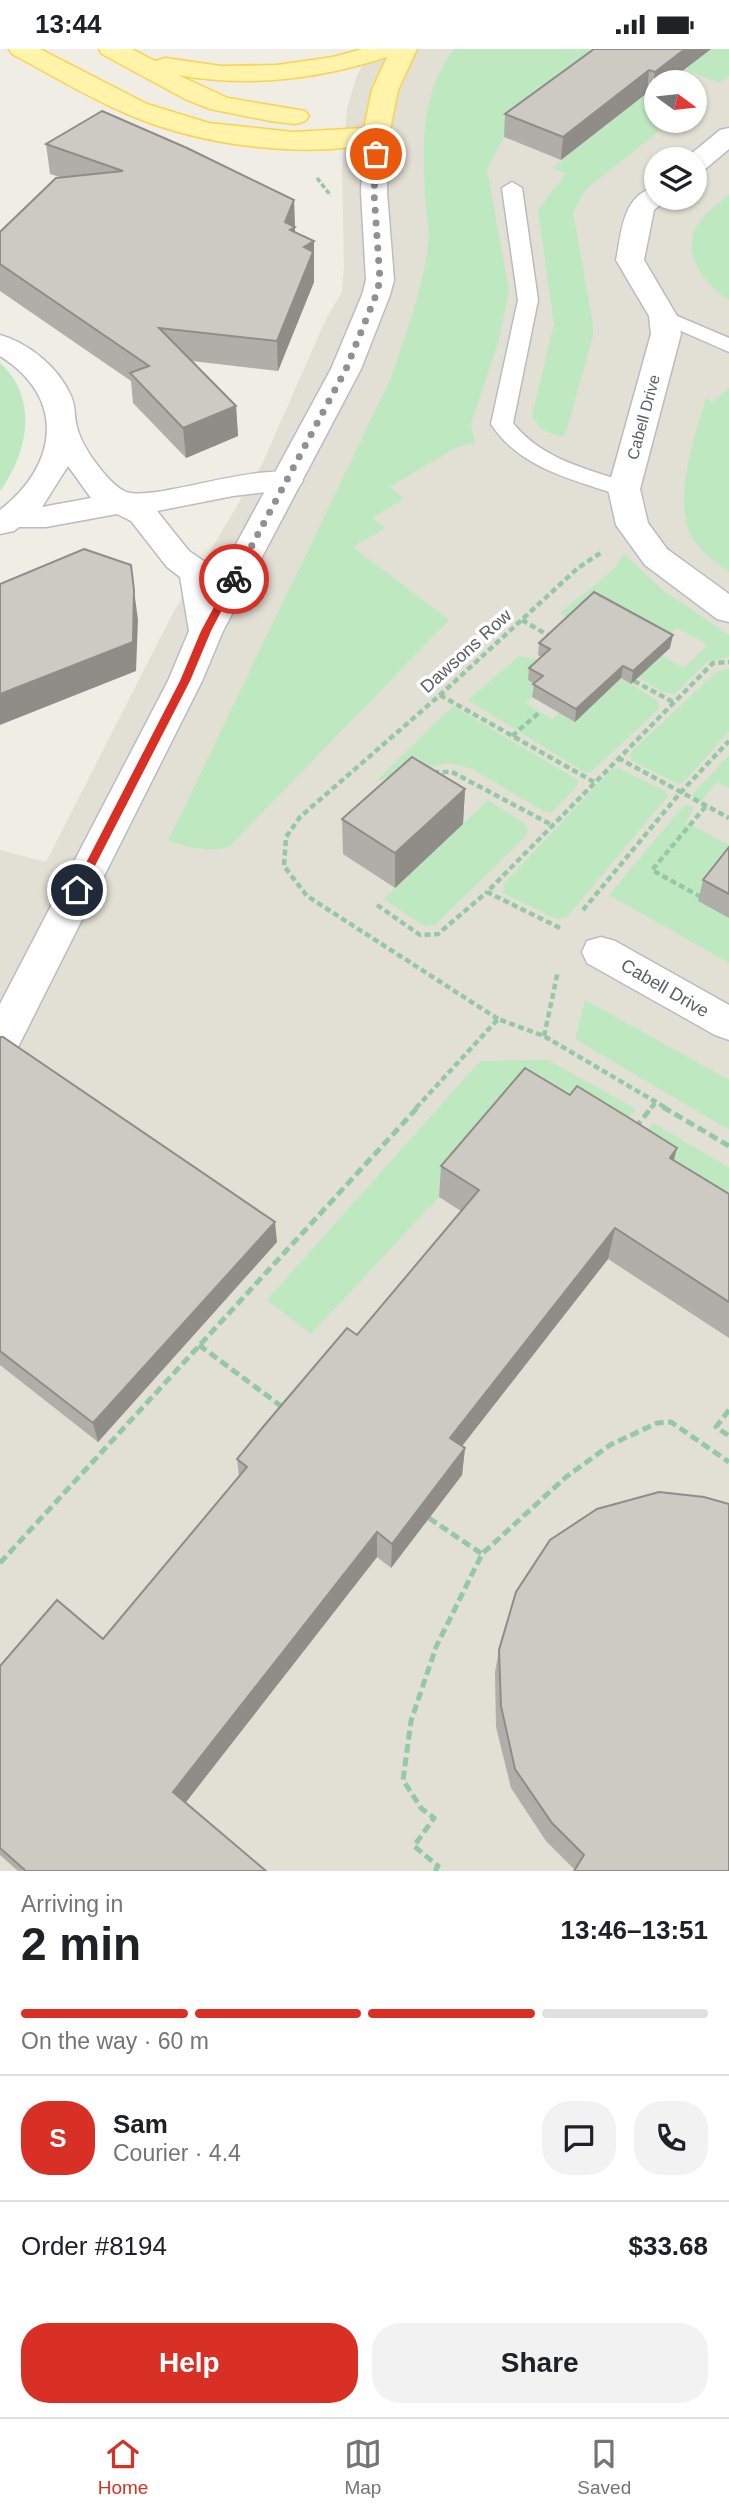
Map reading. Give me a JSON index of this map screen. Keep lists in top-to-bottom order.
{
  "streets": {
    "street": ["Cabell Drive"],
    "path": ["Dawsons Row"]
  },
  "north": "right",
  "page": {
    "status": "13:44",
    "heading": ["2 min", "Arriving in", "13:46–13:51"],
    "panel": [
      "Sam",
      "Courier · 4.4",
      "Order #8194",
      "$33.68"
    ],
    "bar": "On the way · 60 m",
    "round": "S",
    "buttons": ["Help", "Share"],
    "tabs": ["Home", "Map", "Saved"]
  }
}
